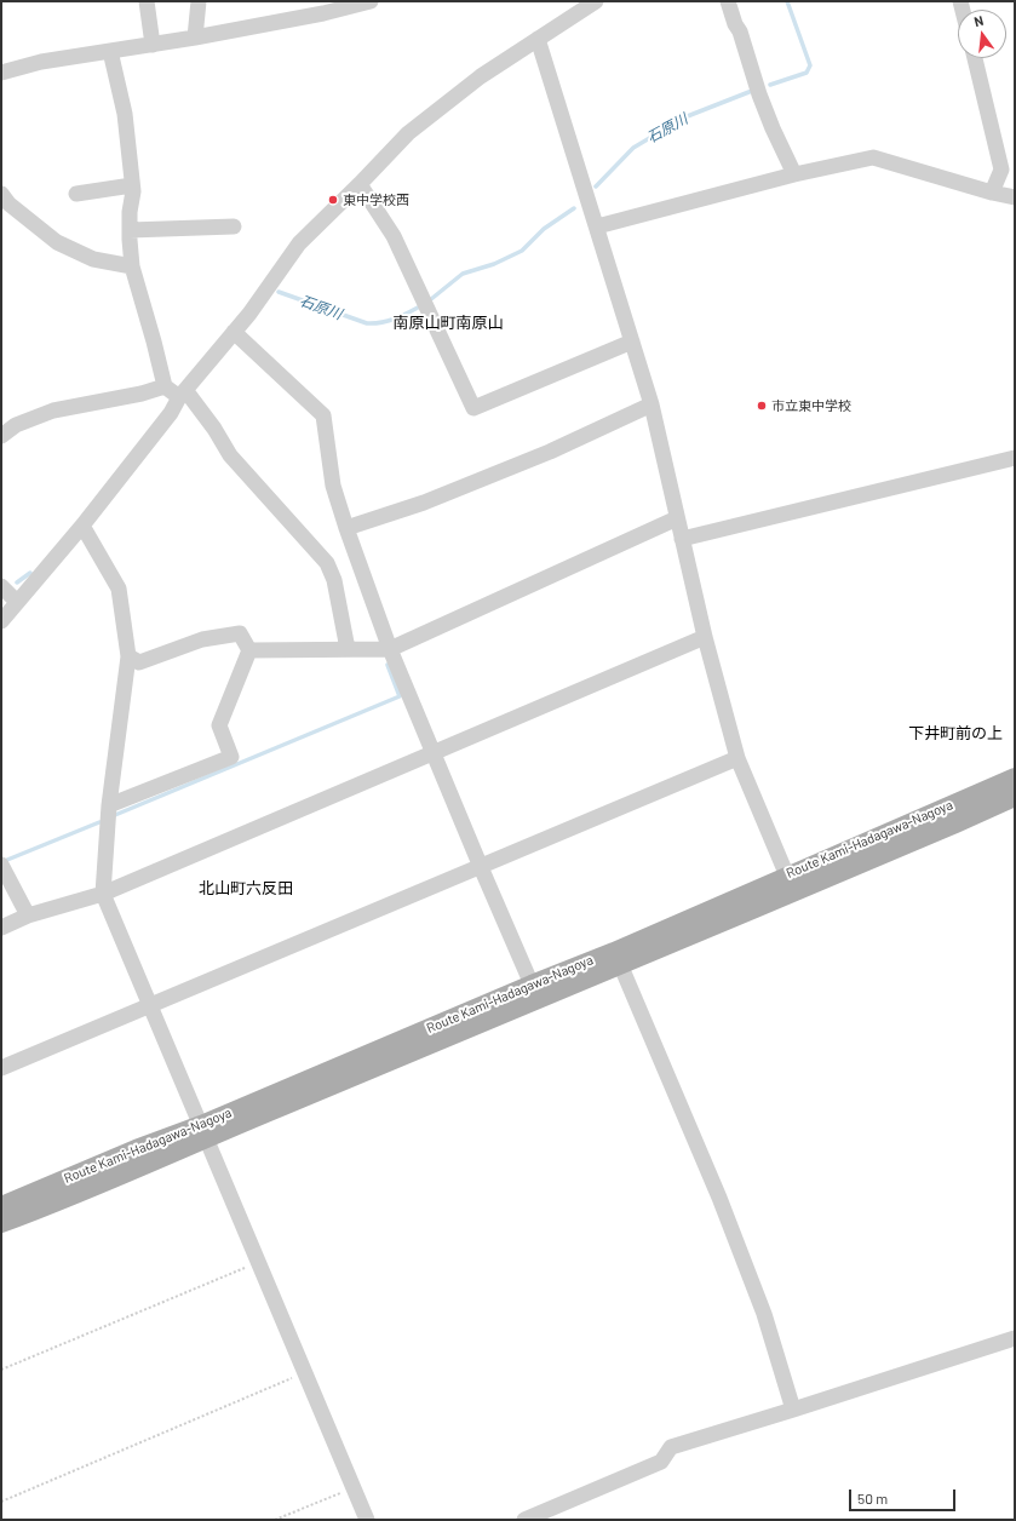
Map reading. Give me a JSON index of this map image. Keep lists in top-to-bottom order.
{
  "streets": {
    "main road": ["Route Kami-Hadagawa-Nagoya"]
  },
  "districts": ["南原山町南原山", "下井町前の上", "北山町六反田"],
  "water": ["石原川"],
  "places": ["東中学校西", "市立東中学校"],
  "scale_bar": "50 m",
  "north": "top"
}
